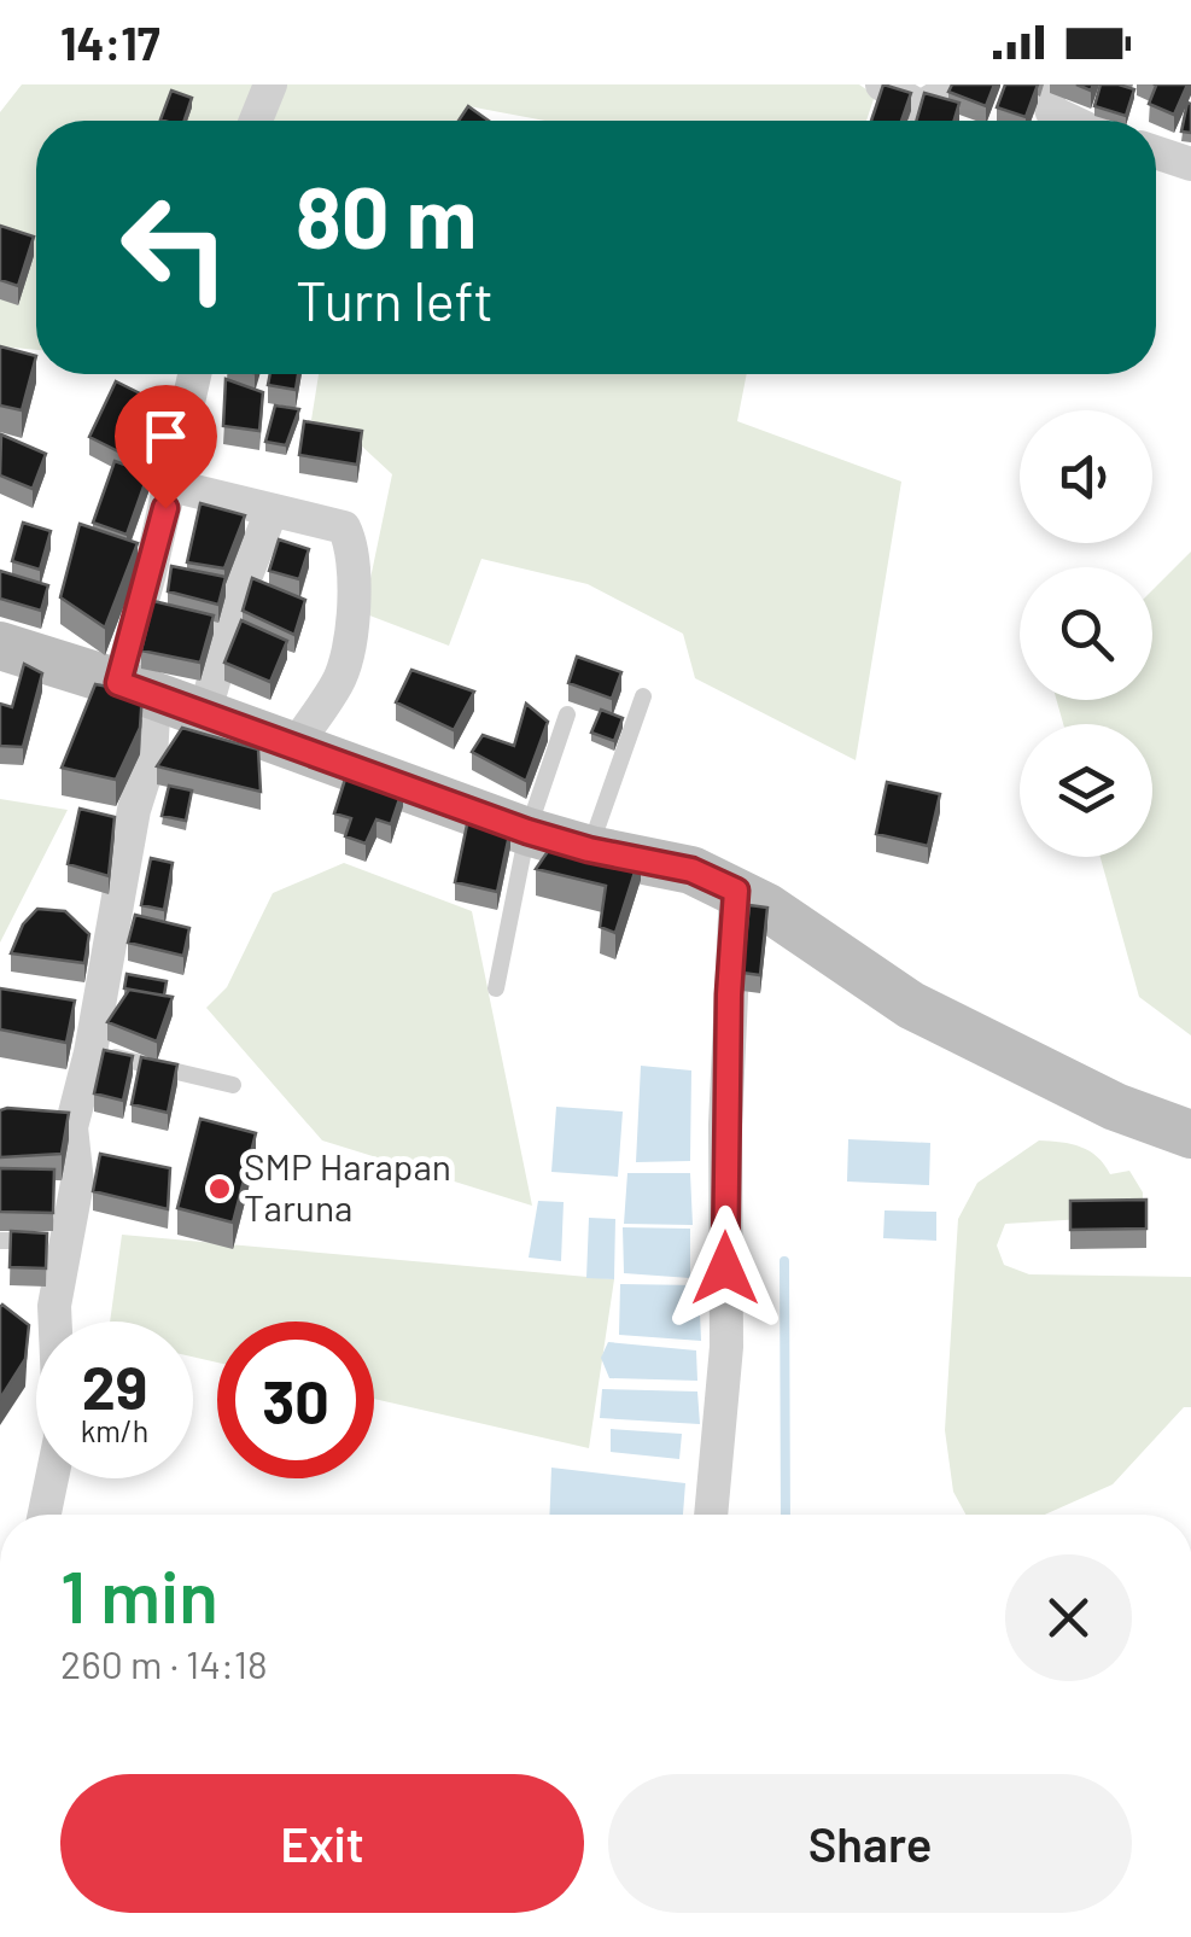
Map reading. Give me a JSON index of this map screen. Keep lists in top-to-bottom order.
{
  "places": ["SMP Harapan Taruna"],
  "page": {
    "status": "14:17",
    "turn": ["80 m", "Turn left"],
    "speed": "29 km/h",
    "limit": "30",
    "heading": ["1 min", "260 m · 14:18"],
    "buttons": ["Exit", "Share"]
  }
}
